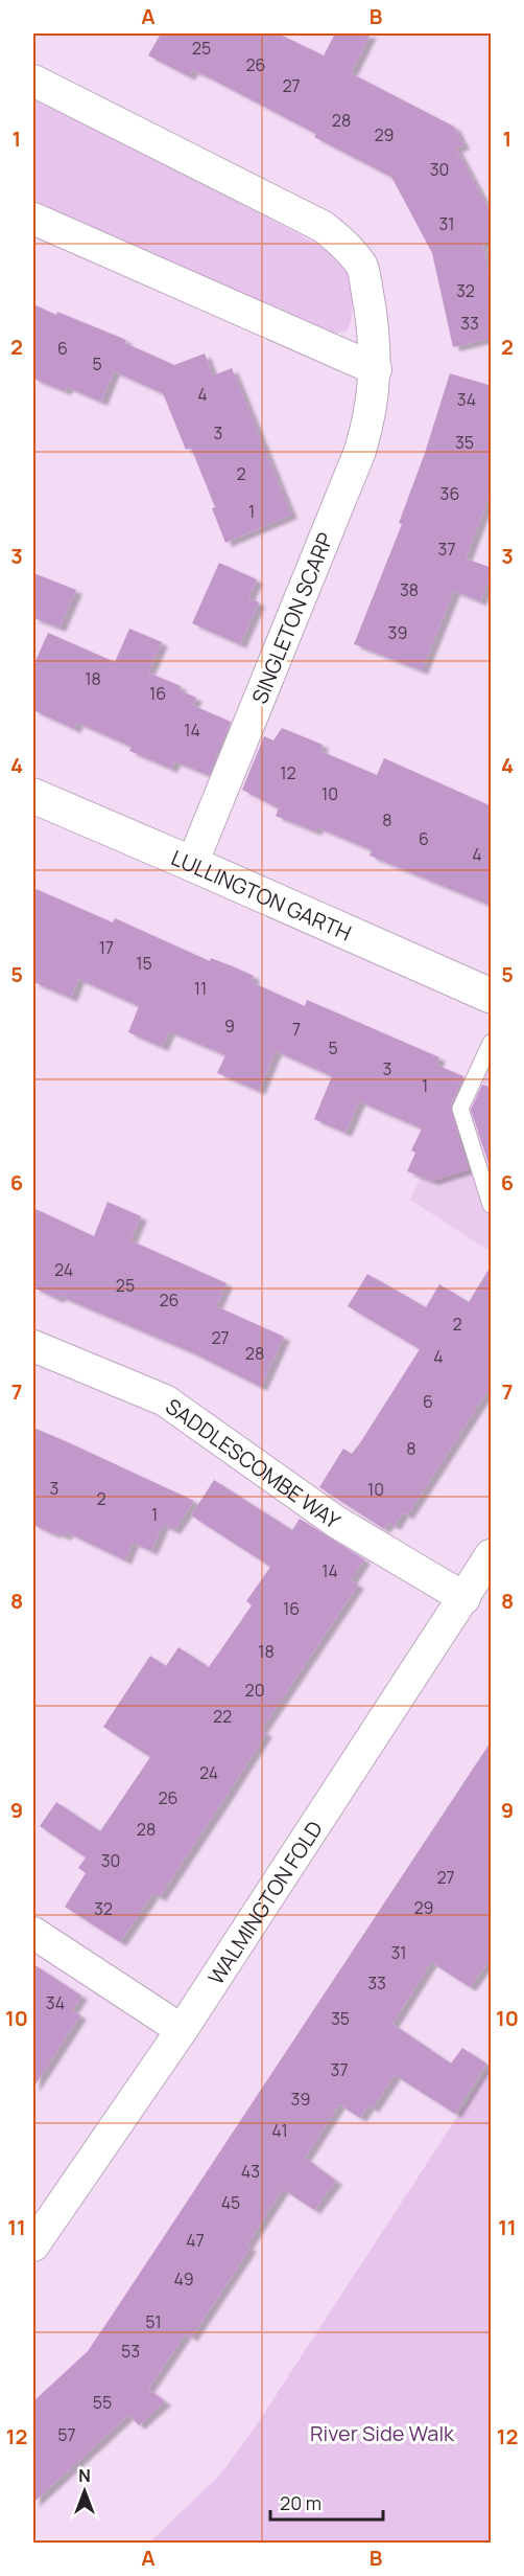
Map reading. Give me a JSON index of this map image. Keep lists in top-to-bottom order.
{
  "streets": {
    "street": [
      "SINGLETON SCARP",
      "LULLINGTON GARTH",
      "SADDLESCOMBE WAY",
      "WALMINGTON FOLD"
    ]
  },
  "crossings": [
    ["SINGLETON SCARP", "LULLINGTON GARTH"],
    ["SADDLESCOMBE WAY", "WALMINGTON FOLD"]
  ],
  "parks": ["River Side Walk"],
  "house_numbers": [
    "25",
    "26",
    "27",
    "28",
    "29",
    "30",
    "31",
    "32",
    "33",
    "6",
    "5",
    "4",
    "34",
    "3",
    "35",
    "2",
    "36",
    "1",
    "37",
    "38",
    "39",
    "18",
    "16",
    "14",
    "12",
    "10",
    "8",
    "6",
    "4",
    "17",
    "15",
    "11",
    "9",
    "7",
    "5",
    "3",
    "1",
    "24",
    "25",
    "26",
    "2",
    "27",
    "28",
    "4",
    "6",
    "8",
    "3",
    "10",
    "2",
    "1",
    "14",
    "16",
    "18",
    "20",
    "22",
    "24",
    "26",
    "28",
    "30",
    "27",
    "29",
    "32",
    "31",
    "33",
    "34",
    "35",
    "37",
    "39",
    "41",
    "43",
    "45",
    "47",
    "49",
    "51",
    "53",
    "55",
    "57"
  ],
  "scale_bar": "20 m",
  "north": "top",
  "grid": {
    "columns": ["A", "B"],
    "rows": [
      "1",
      "2",
      "3",
      "4",
      "5",
      "6",
      "7",
      "8",
      "9",
      "10",
      "11",
      "12"
    ]
  }
}
